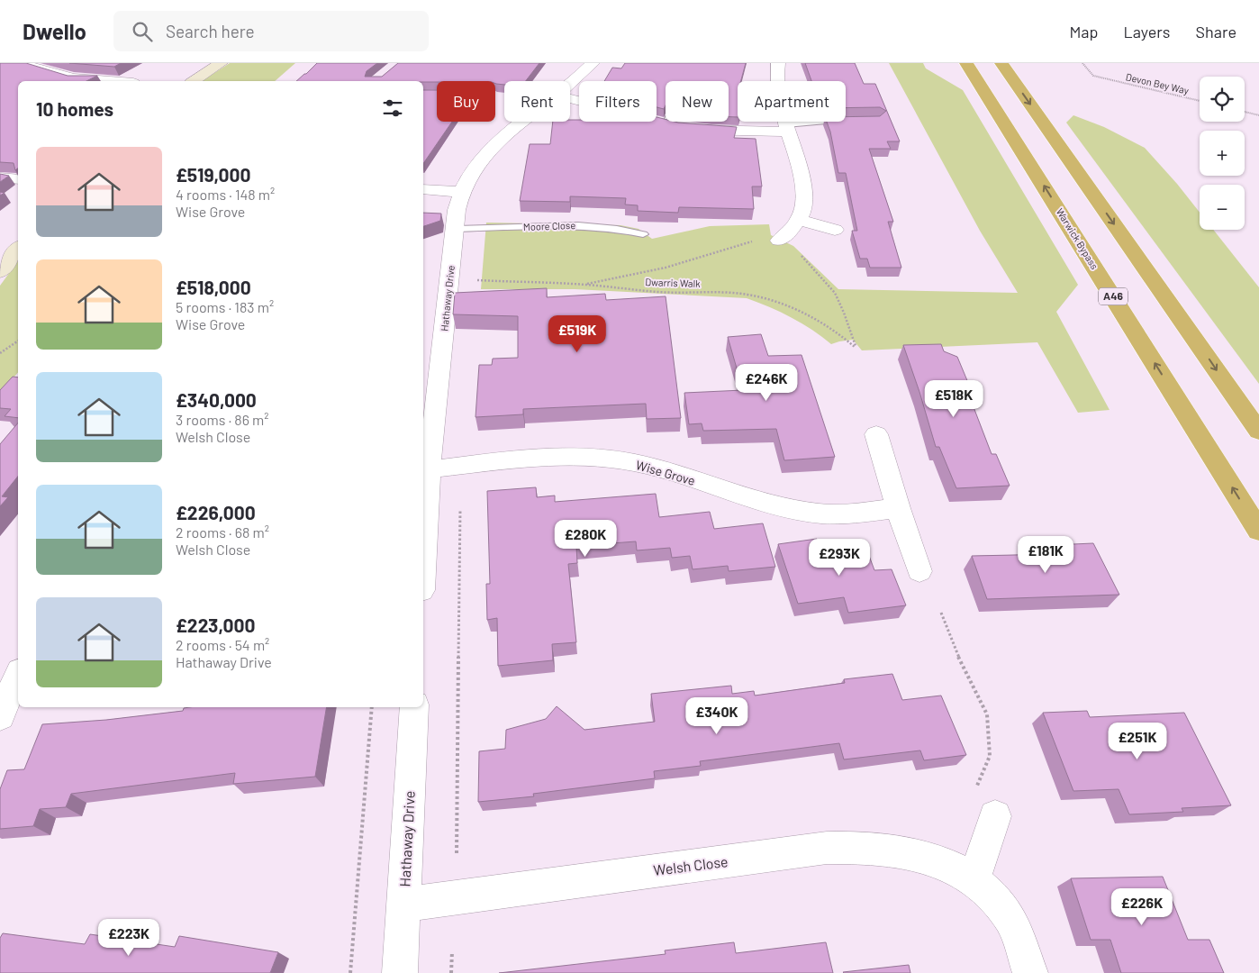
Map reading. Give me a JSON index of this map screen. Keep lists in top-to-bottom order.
{
  "streets": {
    "highway": ["Warwick Bypass", "A46"],
    "street": ["Hathaway Drive", "Wise Grove", "Welsh Close"],
    "lane": ["Moore Close"],
    "path": ["Devon Bey Way", "Dwarris Walk"]
  },
  "crossings": [
    ["Moore Close", "Hathaway Drive"],
    ["Hathaway Drive", "Wise Grove"],
    ["Hathaway Drive", "Welsh Close"]
  ],
  "page": {
    "header": "Dwello",
    "search": "Search here",
    "nav": ["Map", "Layers", "Share"],
    "map_buttons": ["+", "−"],
    "chip": [
      "Buy",
      "Rent",
      "Filters",
      "New",
      "Apartment"
    ],
    "heading": "10 homes",
    "list": [
      {
        "name": "£519,000",
        "note": "4 rooms · 148 m² · Wise Grove"
      },
      {
        "name": "£518,000",
        "note": "5 rooms · 183 m² · Wise Grove"
      },
      {
        "name": "£340,000",
        "note": "3 rooms · 86 m² · Welsh Close"
      },
      {
        "name": "£226,000",
        "note": "2 rooms · 68 m² · Welsh Close"
      },
      {
        "name": "£223,000",
        "note": "2 rooms · 54 m² · Hathaway Drive"
      }
    ],
    "price": [
      "£519K",
      "£246K",
      "£518K",
      "£280K",
      "£181K",
      "£293K",
      "£340K",
      "£251K",
      "£226K",
      "£223K"
    ]
  }
}
